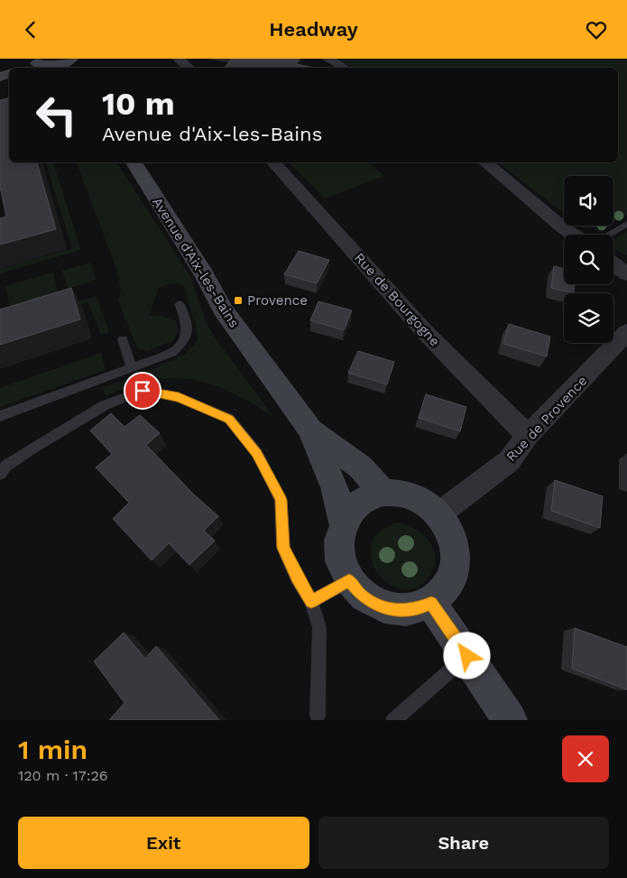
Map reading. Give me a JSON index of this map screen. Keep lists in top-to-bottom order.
{
  "streets": {
    "main road": ["Avenue d'Aix-les-Bains"],
    "street": ["Rue de Bourgogne", "Rue de Provence"]
  },
  "crossings": [
    ["Avenue d'Aix-les-Bains", "Rue de Provence"],
    ["Rue de Bourgogne", "Rue de Provence"]
  ],
  "places": {
    "transit": ["Provence"]
  },
  "page": {
    "header": "Headway",
    "turn": ["10 m", "Avenue d'Aix-les-Bains"],
    "heading": ["1 min", "120 m · 17:26"],
    "buttons": ["Exit", "Share"]
  }
}
